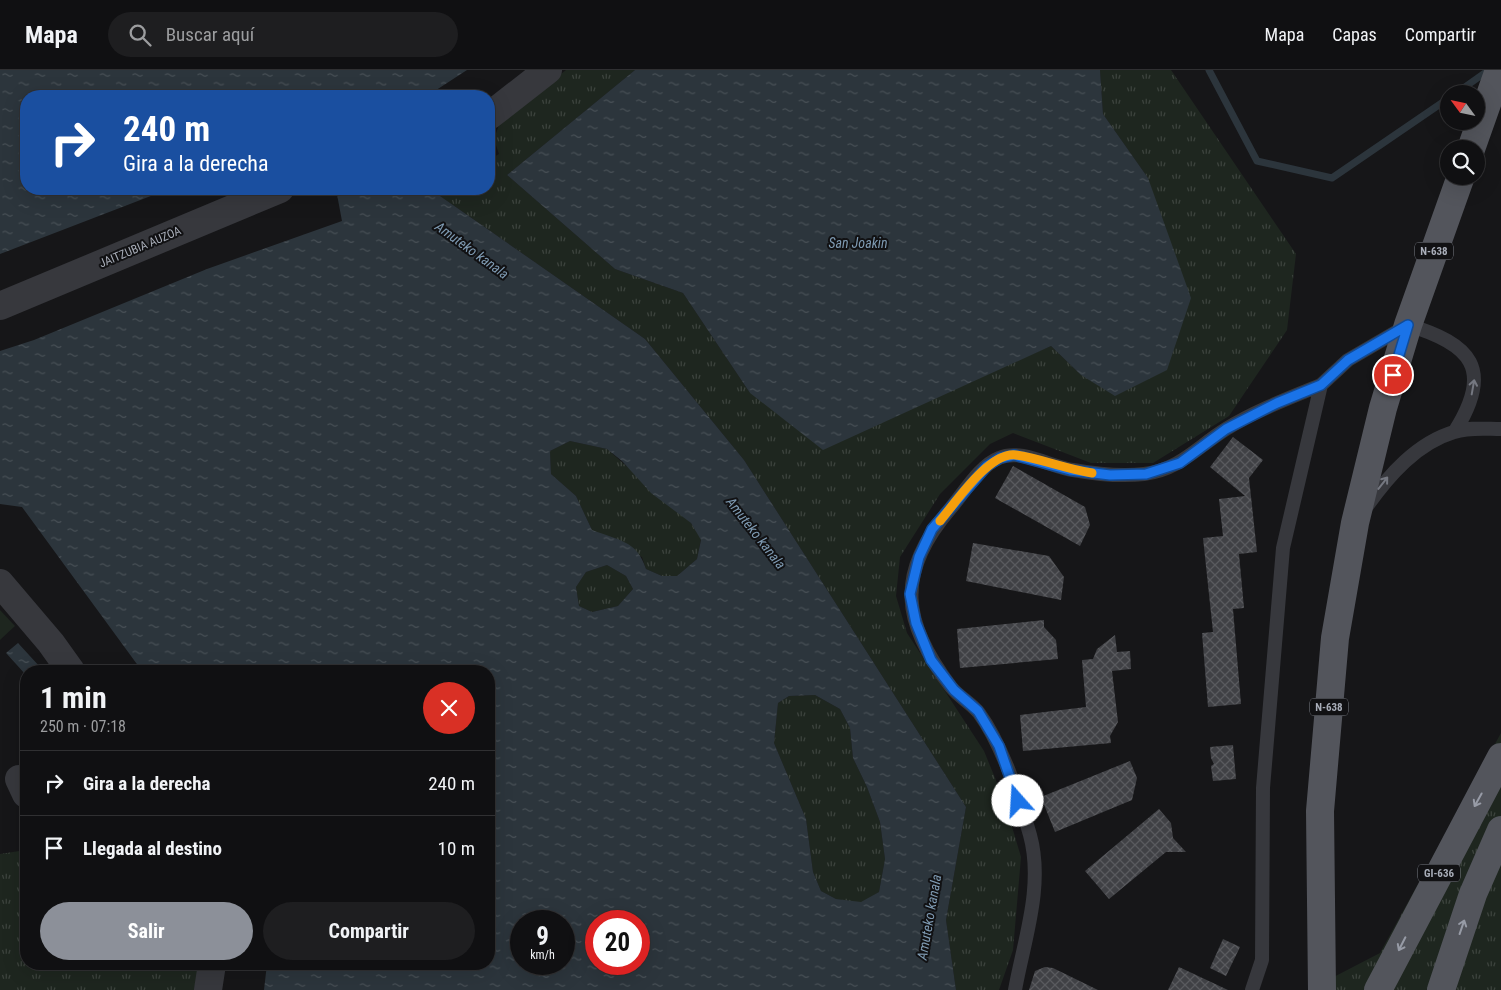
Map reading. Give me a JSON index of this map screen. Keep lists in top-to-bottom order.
{
  "streets": {
    "main road": ["N-638", "GI-636"],
    "street": ["JAITZUBIA AUZOA"]
  },
  "water": ["San Joakin", "Amuteko kanala"],
  "north": "top left",
  "page": {
    "header": "Mapa",
    "search": "Buscar aquí",
    "nav": ["Mapa", "Capas", "Compartir"],
    "turn": ["240 m", "Gira a la derecha"],
    "heading": ["1 min", "250 m · 07:18"],
    "list": [
      {
        "name": "Gira a la derecha",
        "value": "240 m"
      },
      {
        "name": "Llegada al destino",
        "value": "10 m"
      }
    ],
    "buttons": ["Salir", "Compartir"],
    "speed": "9 km/h",
    "limit": "20"
  }
}
